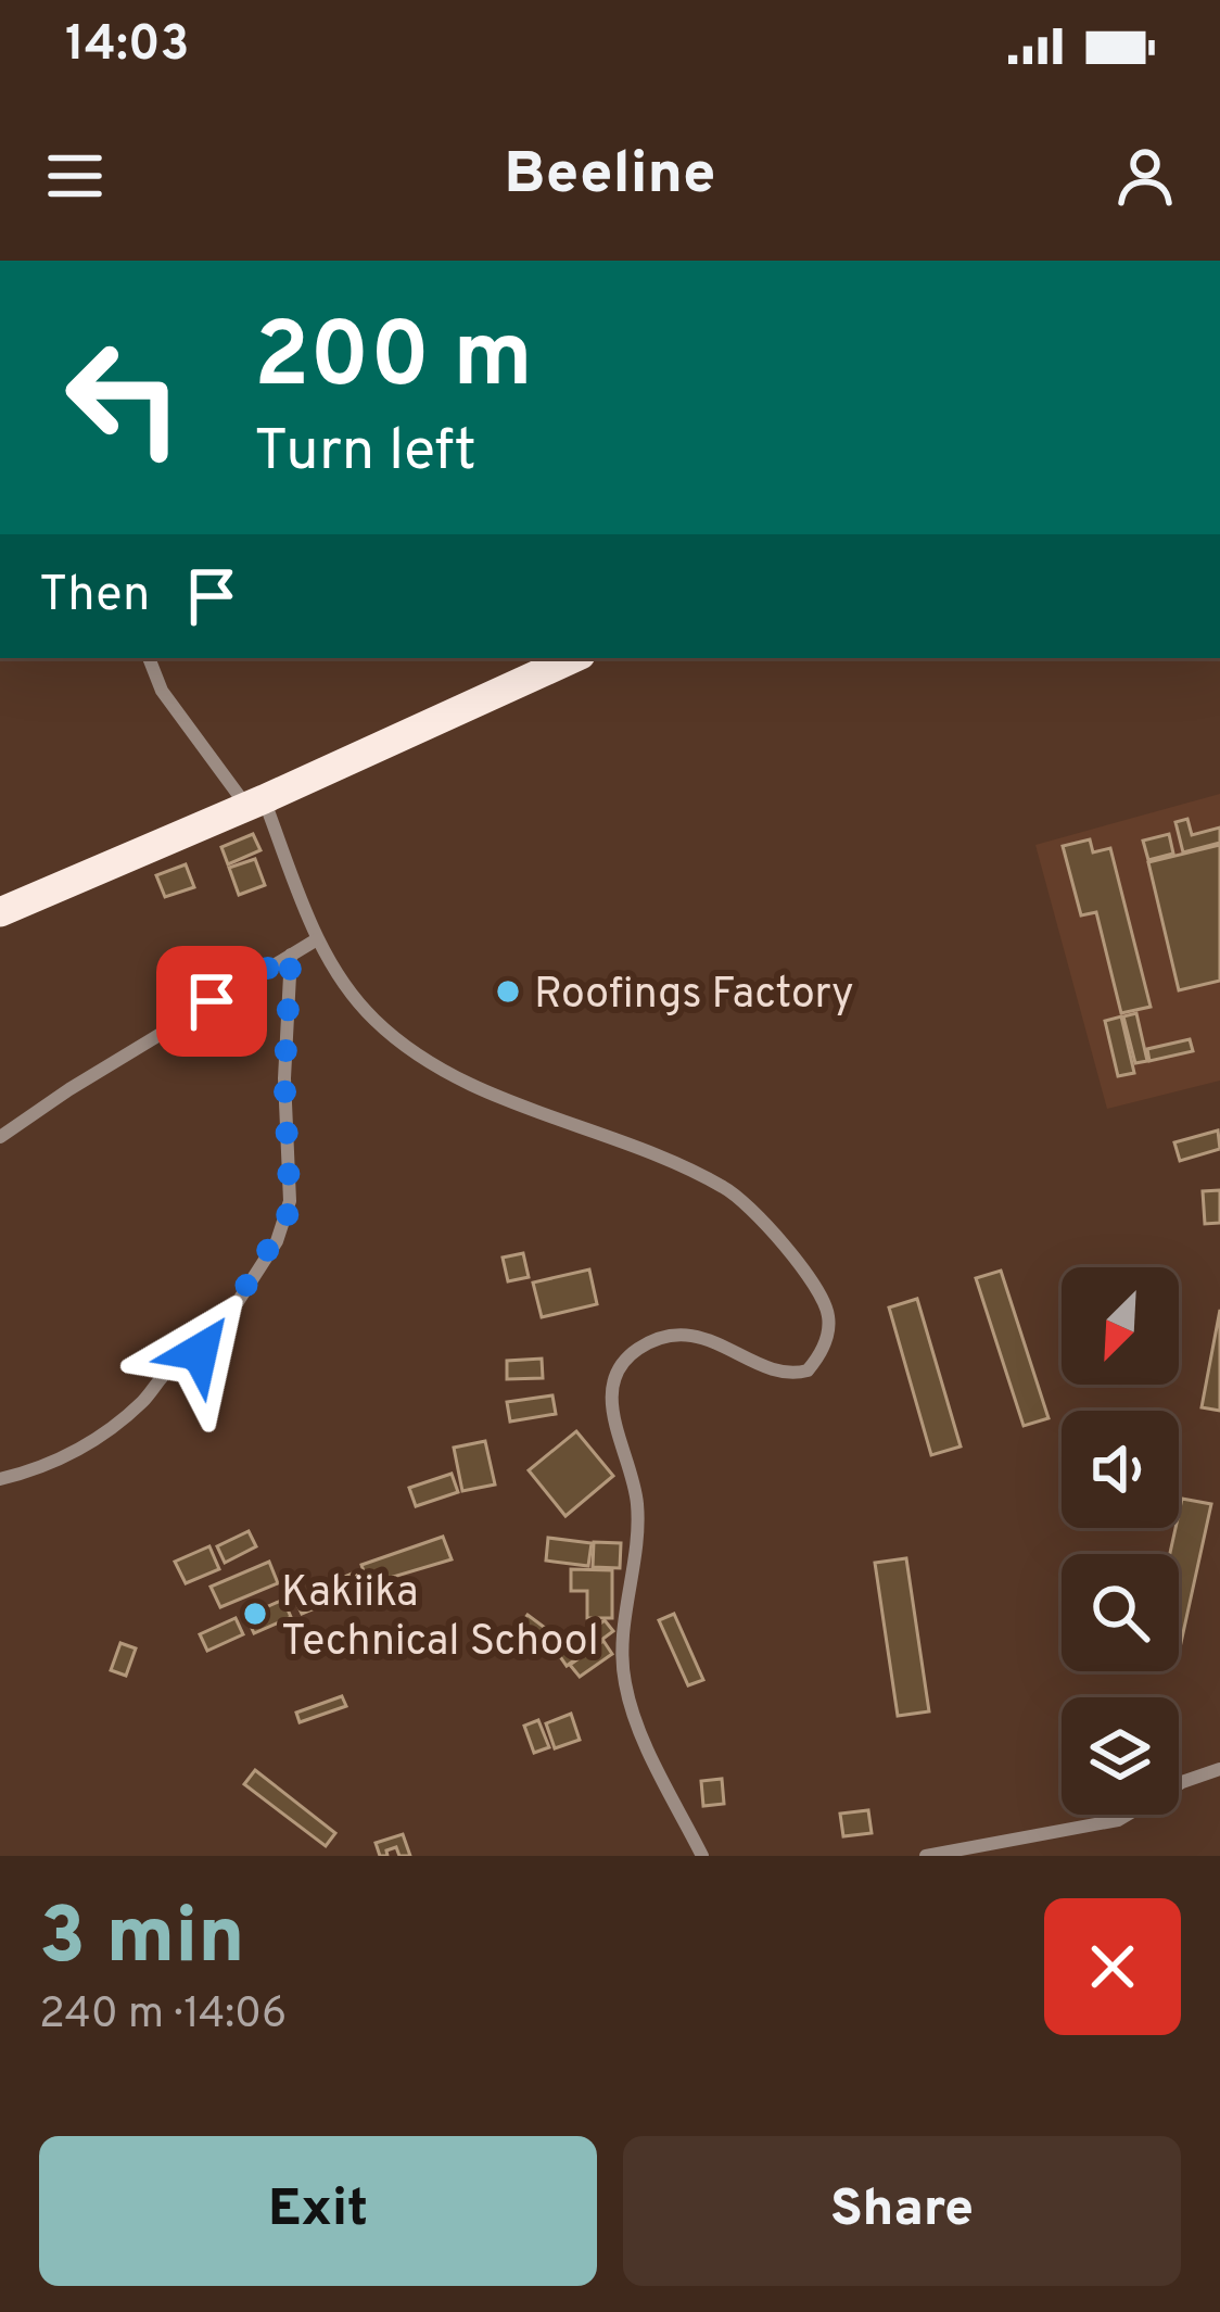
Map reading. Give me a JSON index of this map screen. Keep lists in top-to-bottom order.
{
  "places": ["Roofings Factory", "Kakiika Technical School"],
  "north": "bottom left",
  "page": {
    "status": "14:03",
    "header": "Beeline",
    "turn": ["200 m", "Turn left"],
    "then": "Then",
    "heading": ["3 min", "240 m · 14:06"],
    "buttons": ["Exit", "Share"]
  }
}
